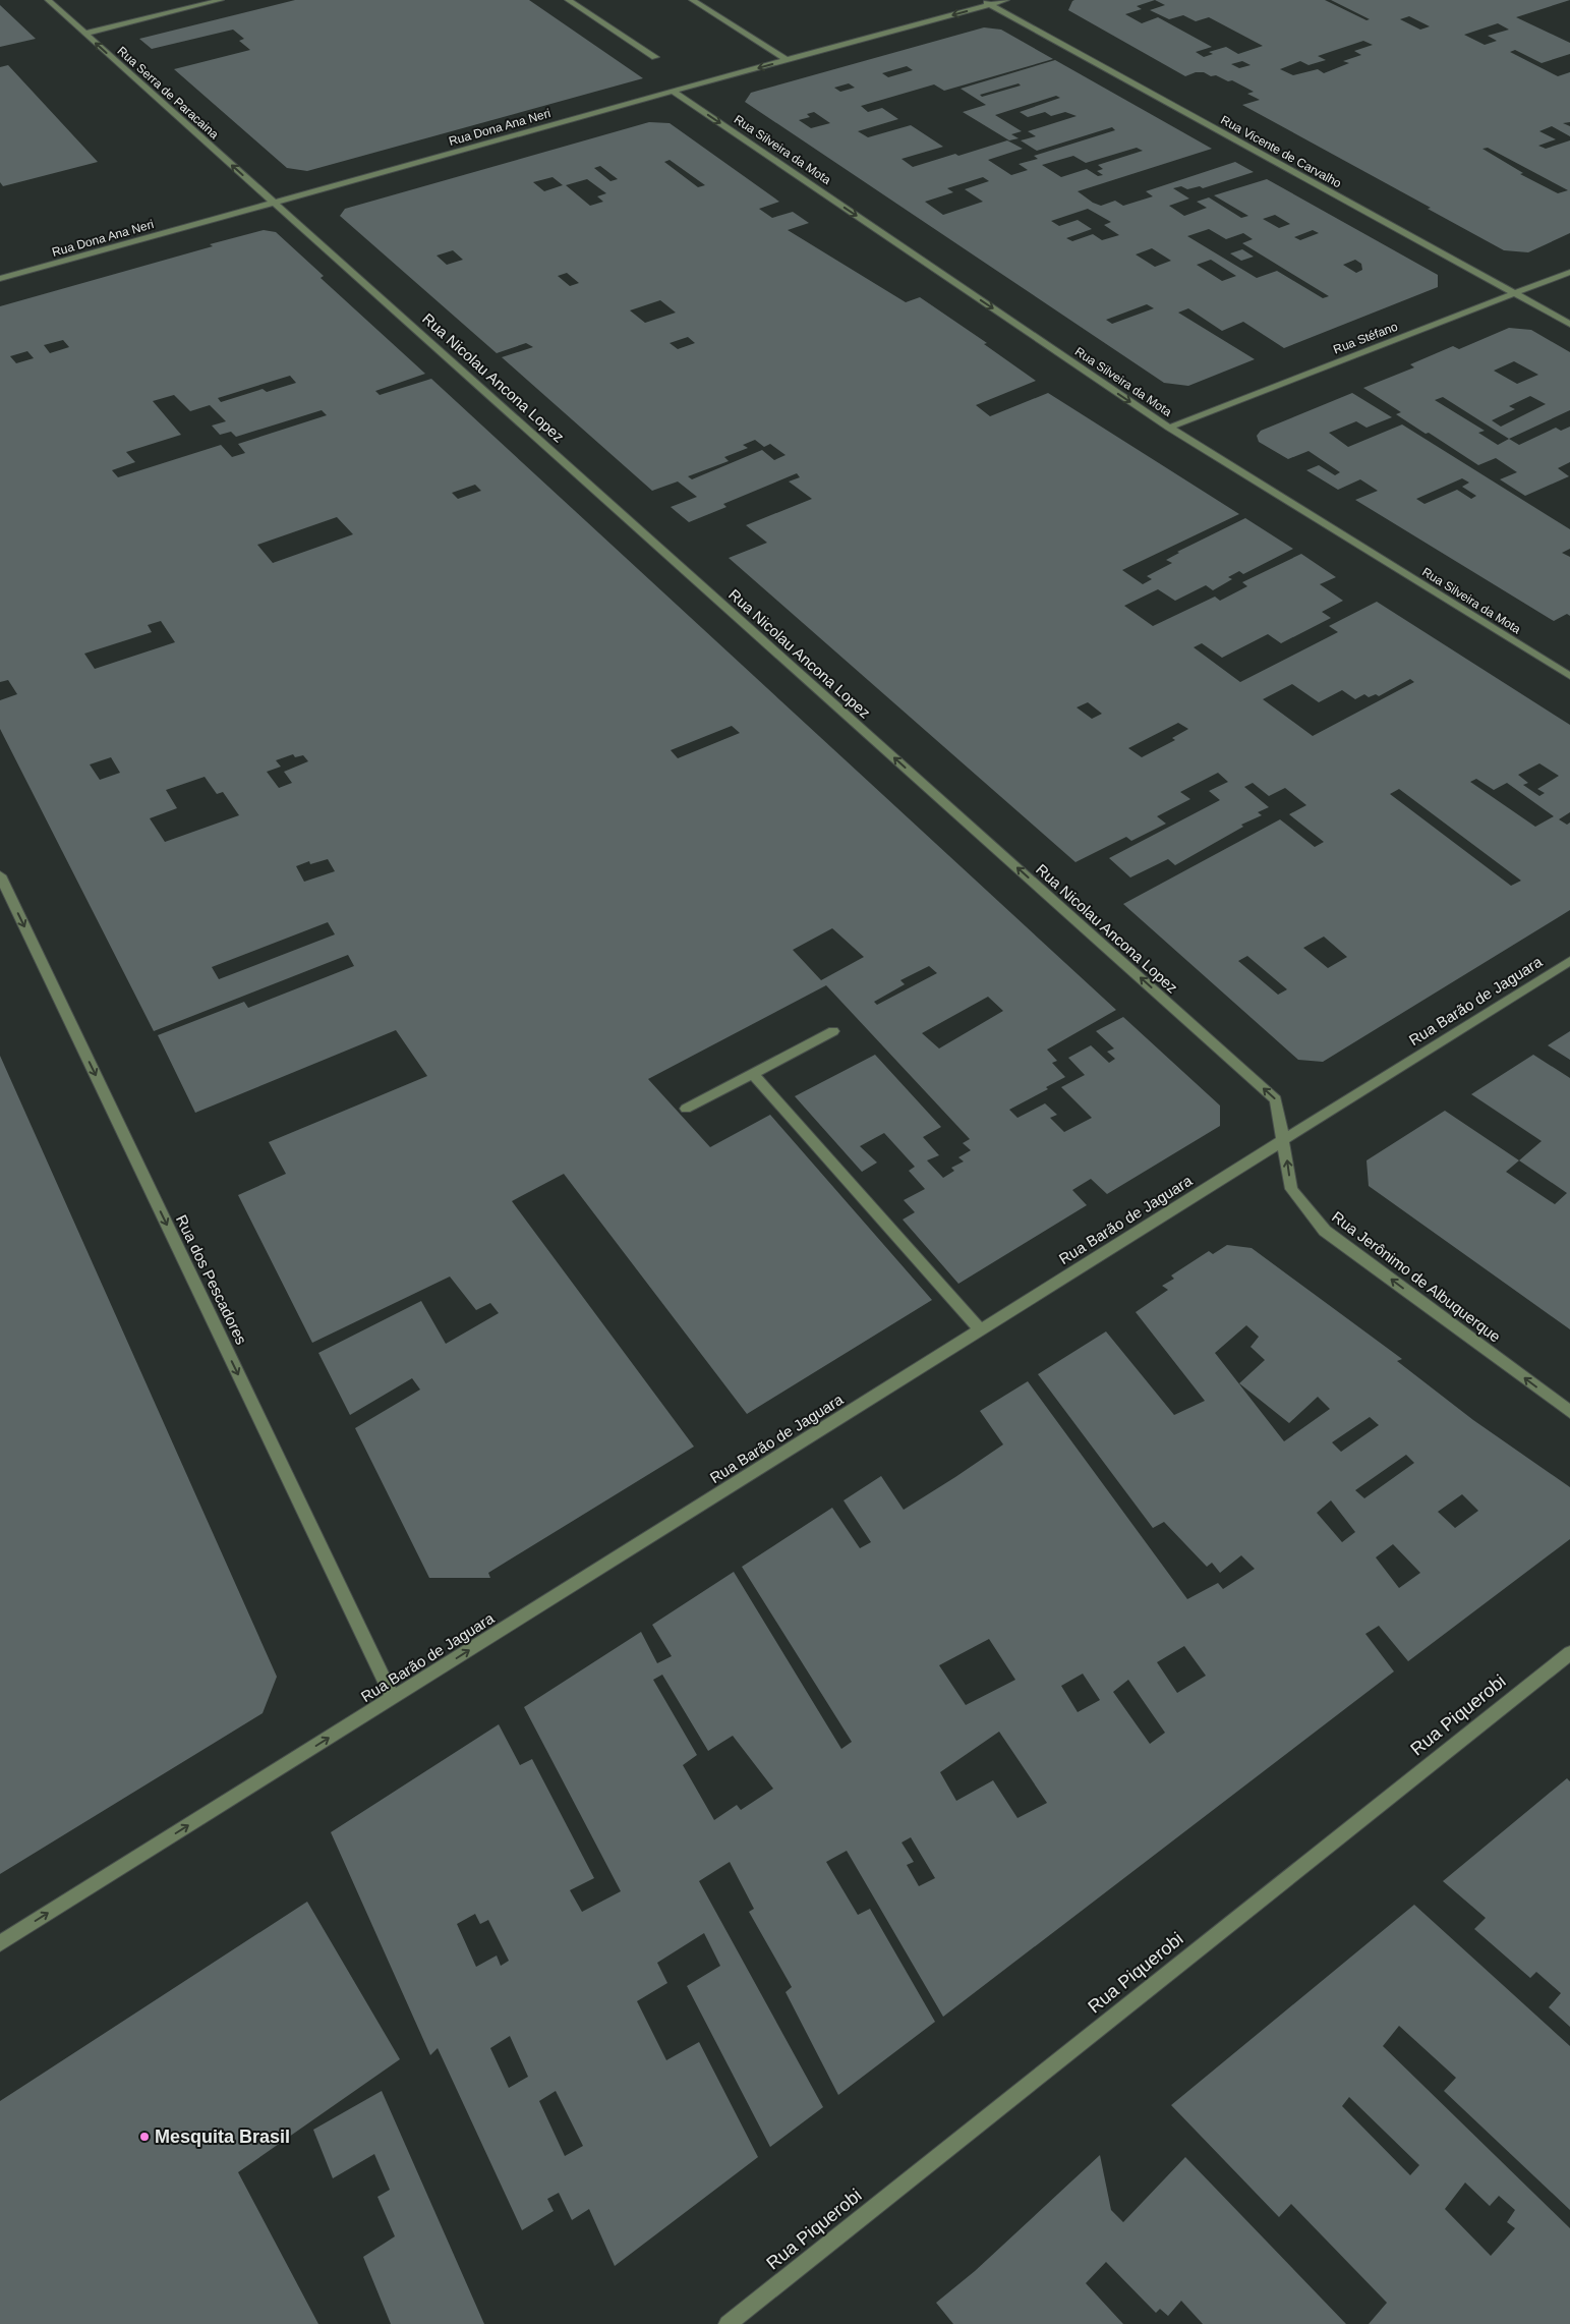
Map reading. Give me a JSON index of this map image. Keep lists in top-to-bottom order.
{
  "streets": {
    "street": [
      "Rua Serra de Paracaina",
      "Rua Dona Ana Neri",
      "Rua Silveira da Mota",
      "Rua Vicente de Carvalho",
      "Rua Stéfano",
      "Rua Nicolau Ancona Lopez",
      "Rua Barão de Jaguara",
      "Rua Jerônimo de Albuquerque",
      "Rua dos Pescadores",
      "Rua Piquerobi"
    ]
  },
  "crossings": [
    ["Rua Serra de Paracaina", "Rua Dona Ana Neri"],
    ["Rua Serra de Paracaina", "Rua Nicolau Ancona Lopez"],
    ["Rua Dona Ana Neri", "Rua Silveira da Mota"],
    ["Rua Dona Ana Neri", "Rua Vicente de Carvalho"],
    ["Rua Dona Ana Neri", "Rua Nicolau Ancona Lopez"],
    ["Rua Silveira da Mota", "Rua Stéfano"],
    ["Rua Vicente de Carvalho", "Rua Stéfano"],
    ["Rua Nicolau Ancona Lopez", "Rua Barão de Jaguara"],
    ["Rua Nicolau Ancona Lopez", "Rua Jerônimo de Albuquerque"],
    ["Rua Barão de Jaguara", "Rua Jerônimo de Albuquerque"],
    ["Rua Barão de Jaguara", "Rua dos Pescadores"]
  ],
  "one_way": [
    "Rua Serra de Paracaina",
    "Rua Silveira da Mota",
    "Rua Nicolau Ancona Lopez",
    "Rua Barão de Jaguara",
    "Rua Jerônimo de Albuquerque",
    "Rua dos Pescadores"
  ],
  "places": ["Mesquita Brasil"]
}
